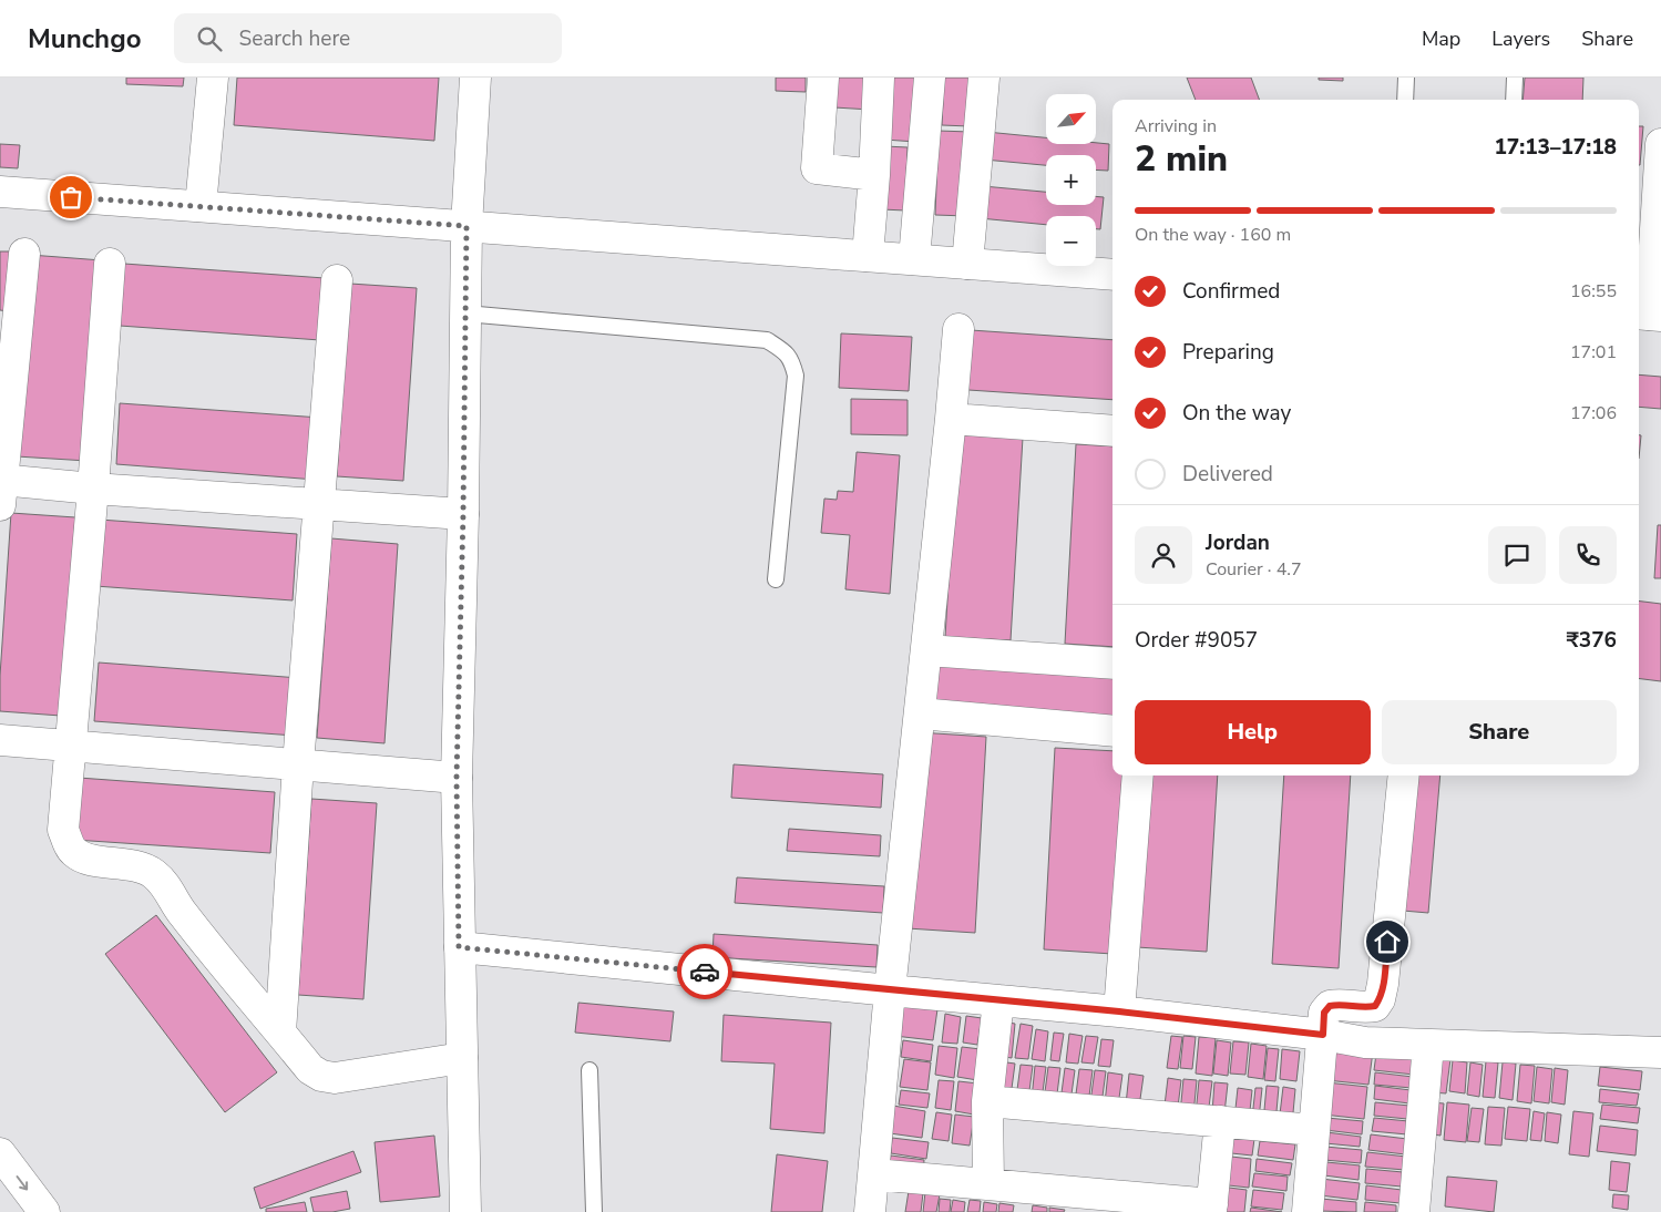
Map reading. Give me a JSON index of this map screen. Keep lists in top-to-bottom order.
{
  "north": "top right",
  "page": {
    "header": "Munchgo",
    "search": "Search here",
    "nav": ["Map", "Layers", "Share"],
    "map_buttons": ["+", "−"],
    "heading": ["2 min", "Arriving in", "17:13–17:18"],
    "panel": [
      "Jordan",
      "Courier · 4.7",
      "Order #9057",
      "₹376"
    ],
    "bar": "On the way · 160 m",
    "list": [
      ["Confirmed", "16:55"],
      ["Preparing", "17:01"],
      ["On the way", "17:06"],
      "Delivered"
    ],
    "buttons": ["Help", "Share"]
  }
}
